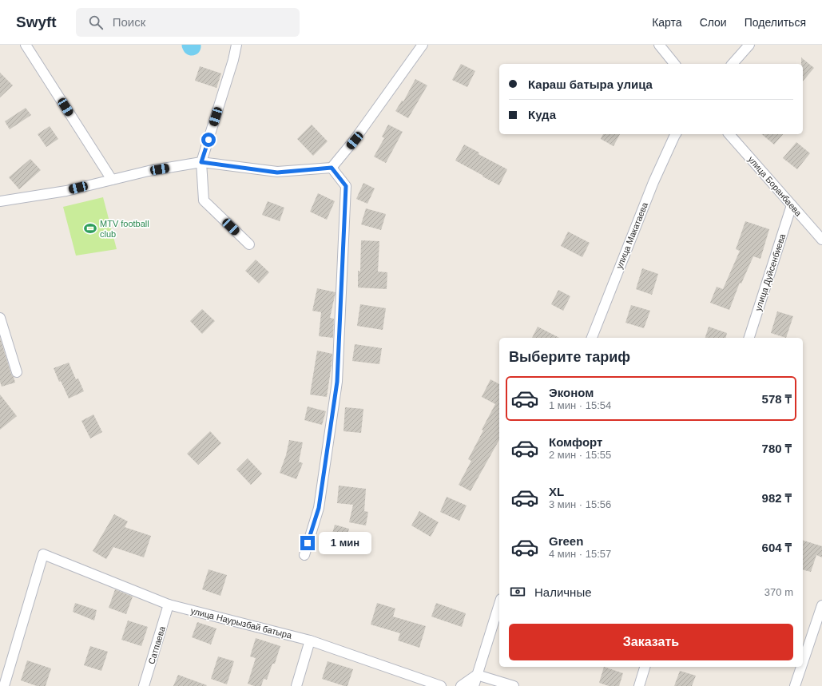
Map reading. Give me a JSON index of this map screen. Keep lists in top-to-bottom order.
{
  "streets": {
    "street": [
      "улица Боранбаева",
      "улица Макатаева",
      "улица Дуйсенбиева",
      "улица Наурызбай батыра",
      "Сатпаева"
    ]
  },
  "crossings": [
    ["улица Боранбаева", "улица Дуйсенбиева"],
    ["улица Наурызбай батыра", "Сатпаева"]
  ],
  "places": {
    "sports": ["MTV football club"]
  },
  "page": {
    "header": "Swyft",
    "search": "Поиск",
    "nav": ["Карта", "Слои", "Поделиться"],
    "banner": ["Караш батыра улица", "Куда"],
    "heading": "Выберите тариф",
    "list": [
      {
        "name": "Эконом",
        "note": "1 мин · 15:54",
        "value": "578 ₸"
      },
      {
        "name": "Комфорт",
        "note": "2 мин · 15:55",
        "value": "780 ₸"
      },
      {
        "name": "XL",
        "note": "3 мин · 15:56",
        "value": "982 ₸"
      },
      {
        "name": "Green",
        "note": "4 мин · 15:57",
        "value": "604 ₸"
      }
    ],
    "bubble": "1 мин",
    "pay": ["Наличные", "370 m"],
    "buttons": "Заказать"
  }
}
